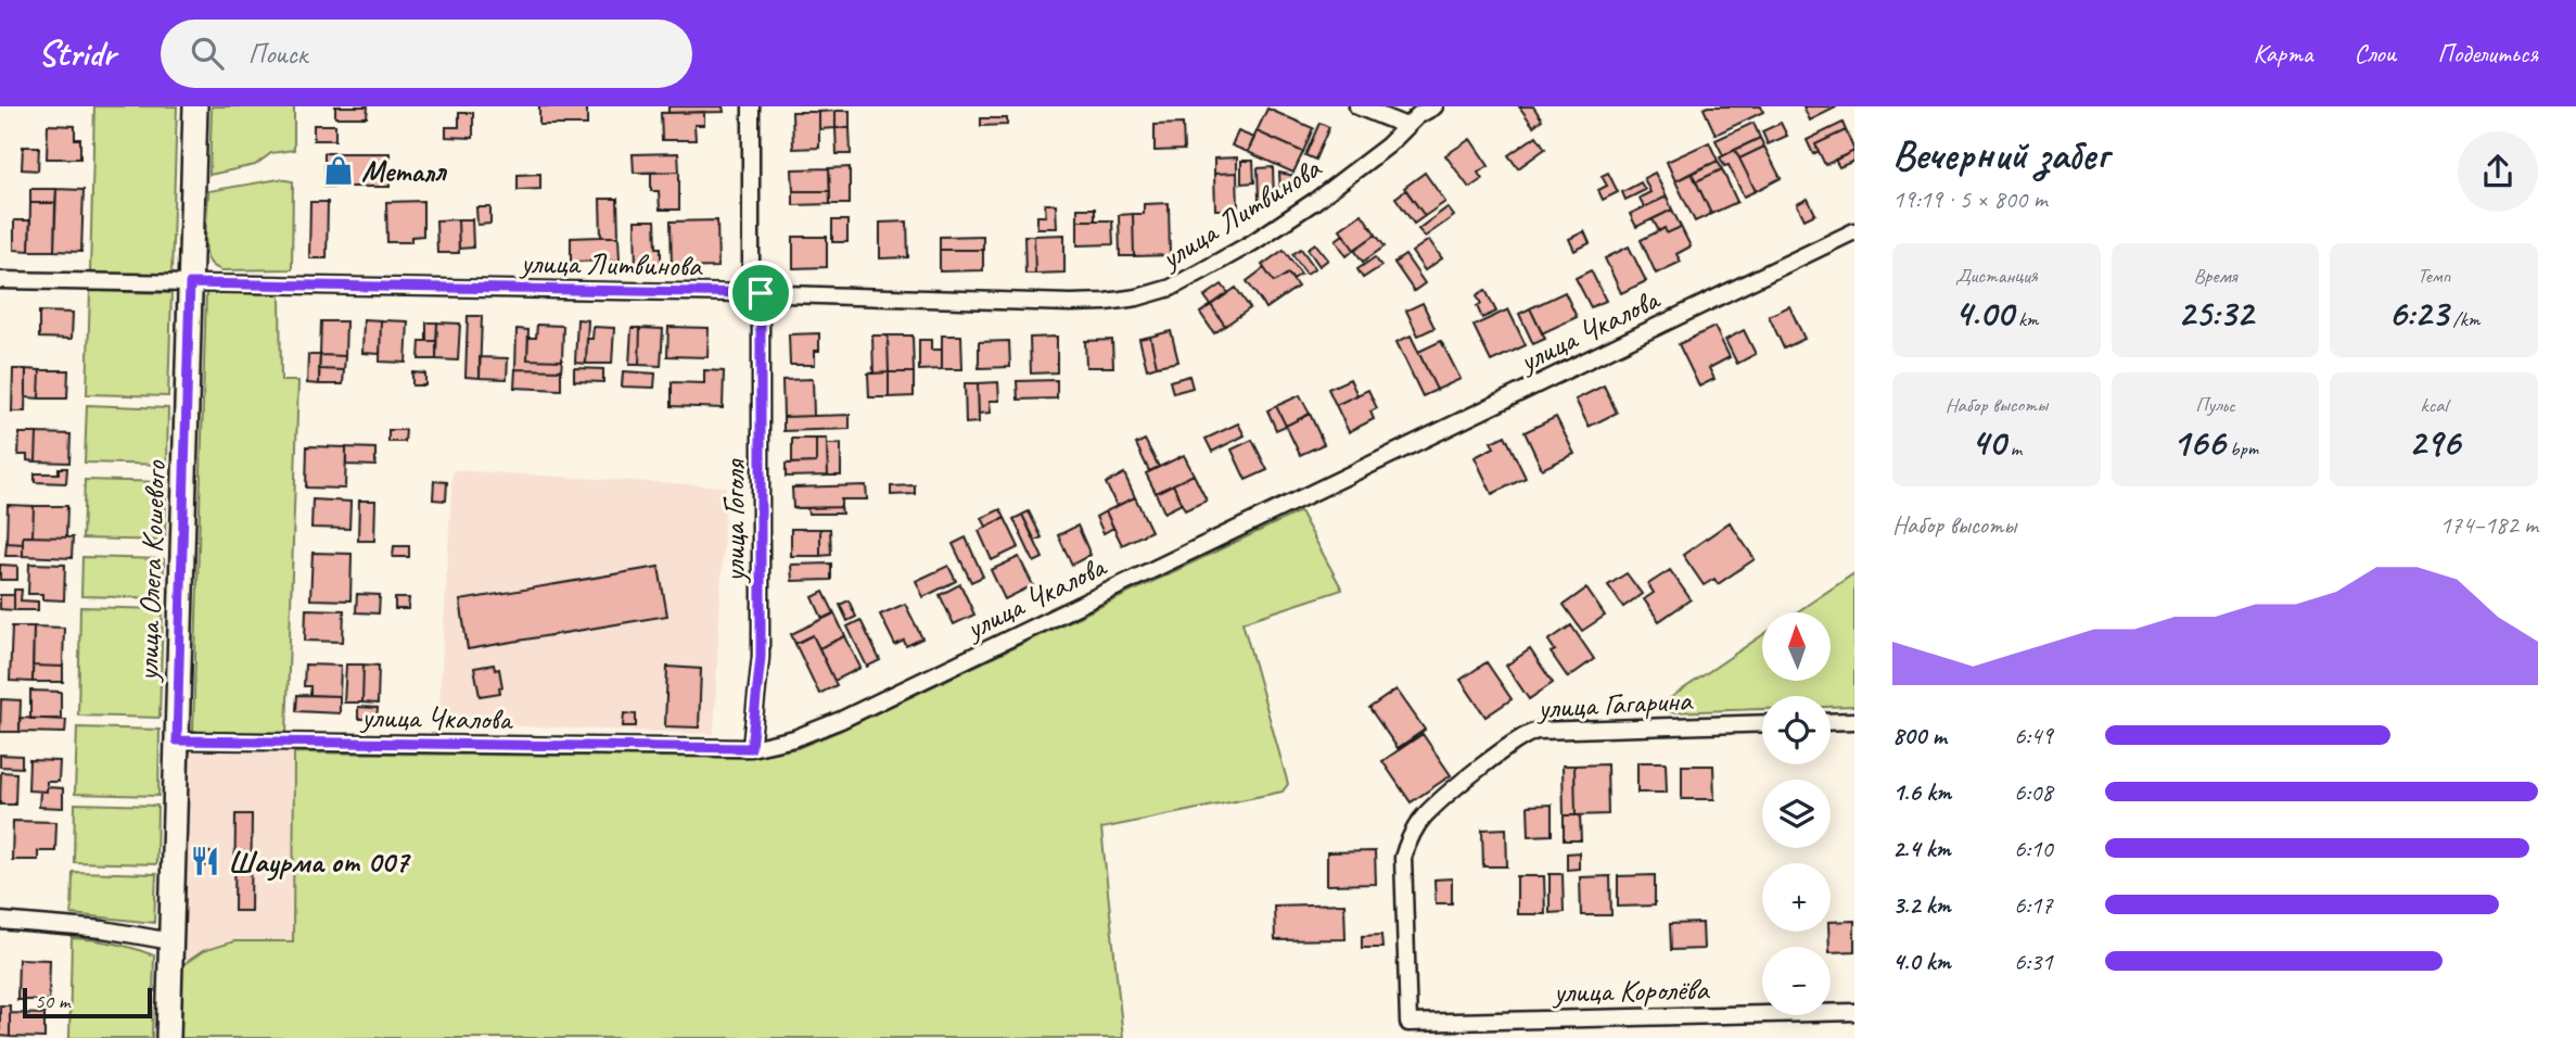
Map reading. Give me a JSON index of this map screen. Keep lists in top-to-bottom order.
{
  "streets": {
    "main road": ["улица Олега Кошевого"],
    "street": [
      "улица Литвинова",
      "улица Чкалова",
      "улица Гоголя",
      "улица Гагарина",
      "улица Королёва"
    ]
  },
  "crossings": [
    ["улица Литвинова", "улица Гоголя"],
    ["улица Литвинова", "улица Олега Кошевого"],
    ["улица Чкалова", "улица Гоголя"],
    ["улица Чкалова", "улица Олега Кошевого"],
    ["улица Гагарина", "улица Королёва"]
  ],
  "places": {
    "shop": ["Металл"],
    "restaurant": ["Шаурма от 007"]
  },
  "scale_bar": "50 m",
  "north": "top",
  "page": {
    "header": "Stridr",
    "search": "Поиск",
    "nav": ["Карта", "Слои", "Поделиться"],
    "heading": ["Вечерний забег", "19:19 · 5 × 800 m"],
    "stats": [
      ["Дистанция", "4.00 km"],
      ["Время", "25:32"],
      ["Темп", "6:23 /km"],
      ["Набор высоты", "40 m"],
      ["Пульс", "166 bpm"],
      ["kcal", "296"]
    ],
    "chart": ["Набор высоты", "174–182 m"],
    "map_buttons": ["+", "−"],
    "list": [
      {
        "name": "800 m",
        "note": "6:49"
      },
      {
        "name": "1.6 km",
        "note": "6:08"
      },
      {
        "name": "2.4 km",
        "note": "6:10"
      },
      {
        "name": "3.2 km",
        "note": "6:17"
      },
      {
        "name": "4.0 km",
        "note": "6:31"
      }
    ],
    "scale": "50 m"
  }
}
